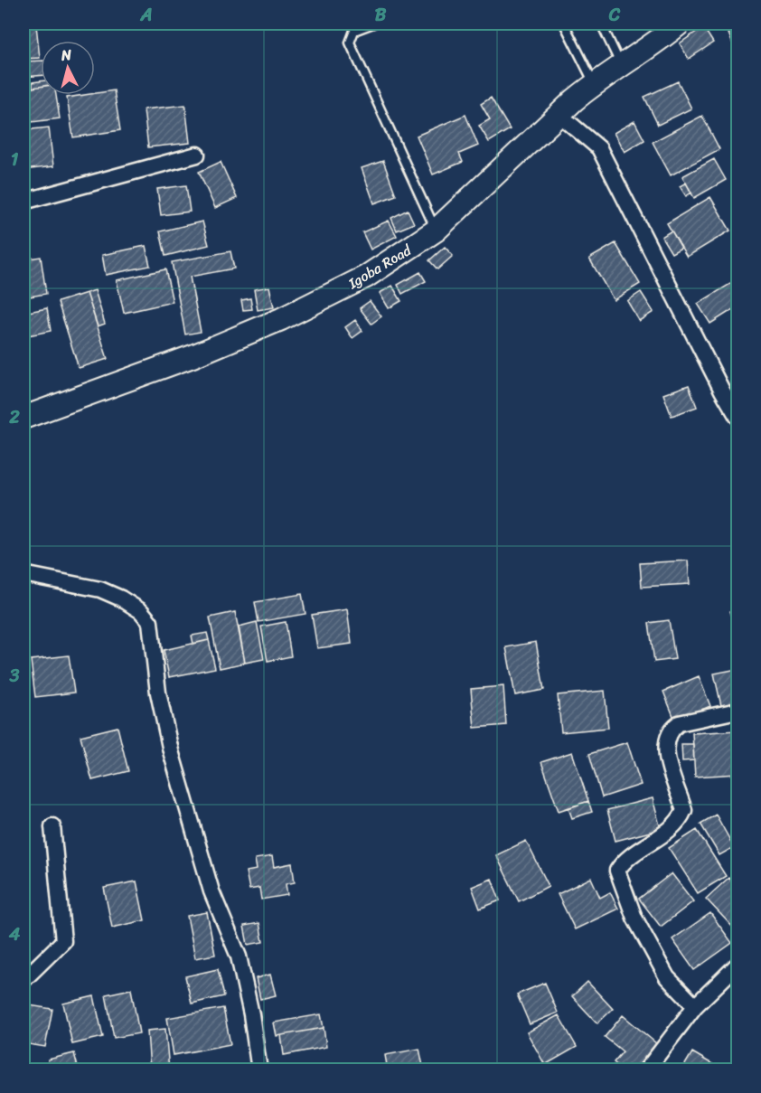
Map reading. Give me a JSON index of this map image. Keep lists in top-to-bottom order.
{
  "streets": {
    "street": ["Igoba Road"]
  },
  "north": "top",
  "grid": {
    "columns": ["A", "B", "C"],
    "rows": [
      "1",
      "2",
      "3",
      "4"
    ]
  }
}
